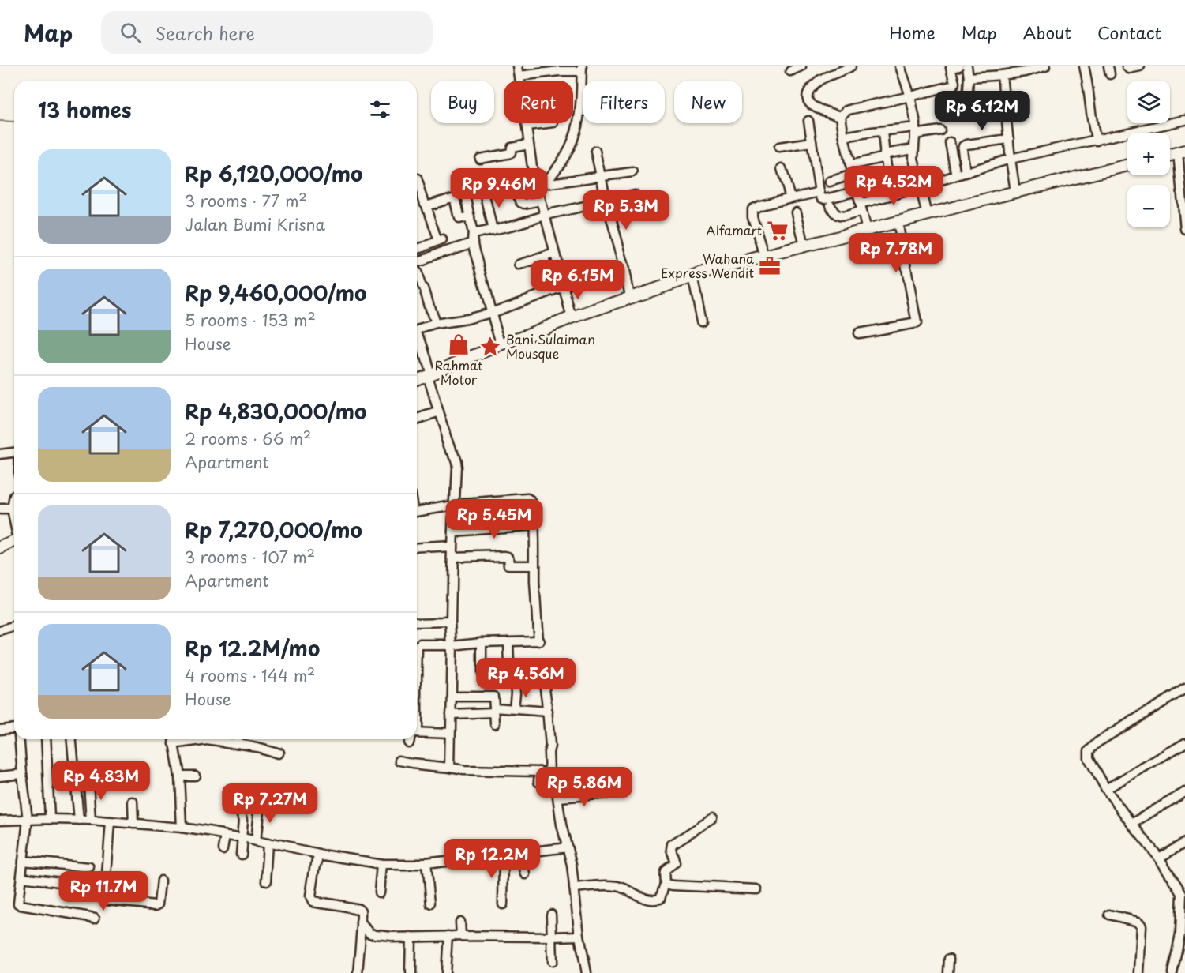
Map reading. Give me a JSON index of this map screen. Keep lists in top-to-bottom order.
{
  "places": {
    "supermarket": ["Alfamart"],
    "office": ["Wahana Express Wendit"],
    "shop": ["Rahmat Motor"],
    "place": ["Bani Sulaiman Mousque"]
  },
  "page": {
    "header": "Map",
    "search": "Search here",
    "nav": [
      "Home",
      "Map",
      "About",
      "Contact"
    ],
    "map_buttons": ["+", "−"],
    "chip": [
      "Buy",
      "Rent",
      "Filters",
      "New"
    ],
    "heading": "13 homes",
    "price": [
      "Rp 6.12M",
      "Rp 4.52M",
      "Rp 9.46M",
      "Rp 5.3M",
      "Rp 7.78M",
      "Rp 6.15M",
      "Rp 5.45M",
      "Rp 4.56M",
      "Rp 4.83M",
      "Rp 5.86M",
      "Rp 7.27M",
      "Rp 12.2M",
      "Rp 11.7M"
    ],
    "list": [
      {
        "name": "Rp 6,120,000/mo",
        "note": "3 rooms · 77 m² · Jalan Bumi Krisna"
      },
      {
        "name": "Rp 9,460,000/mo",
        "note": "5 rooms · 153 m² · House"
      },
      {
        "name": "Rp 4,830,000/mo",
        "note": "2 rooms · 66 m² · Apartment"
      },
      {
        "name": "Rp 7,270,000/mo",
        "note": "3 rooms · 107 m² · Apartment"
      },
      {
        "name": "Rp 12.2M/mo",
        "note": "4 rooms · 144 m² · House"
      }
    ]
  }
}
